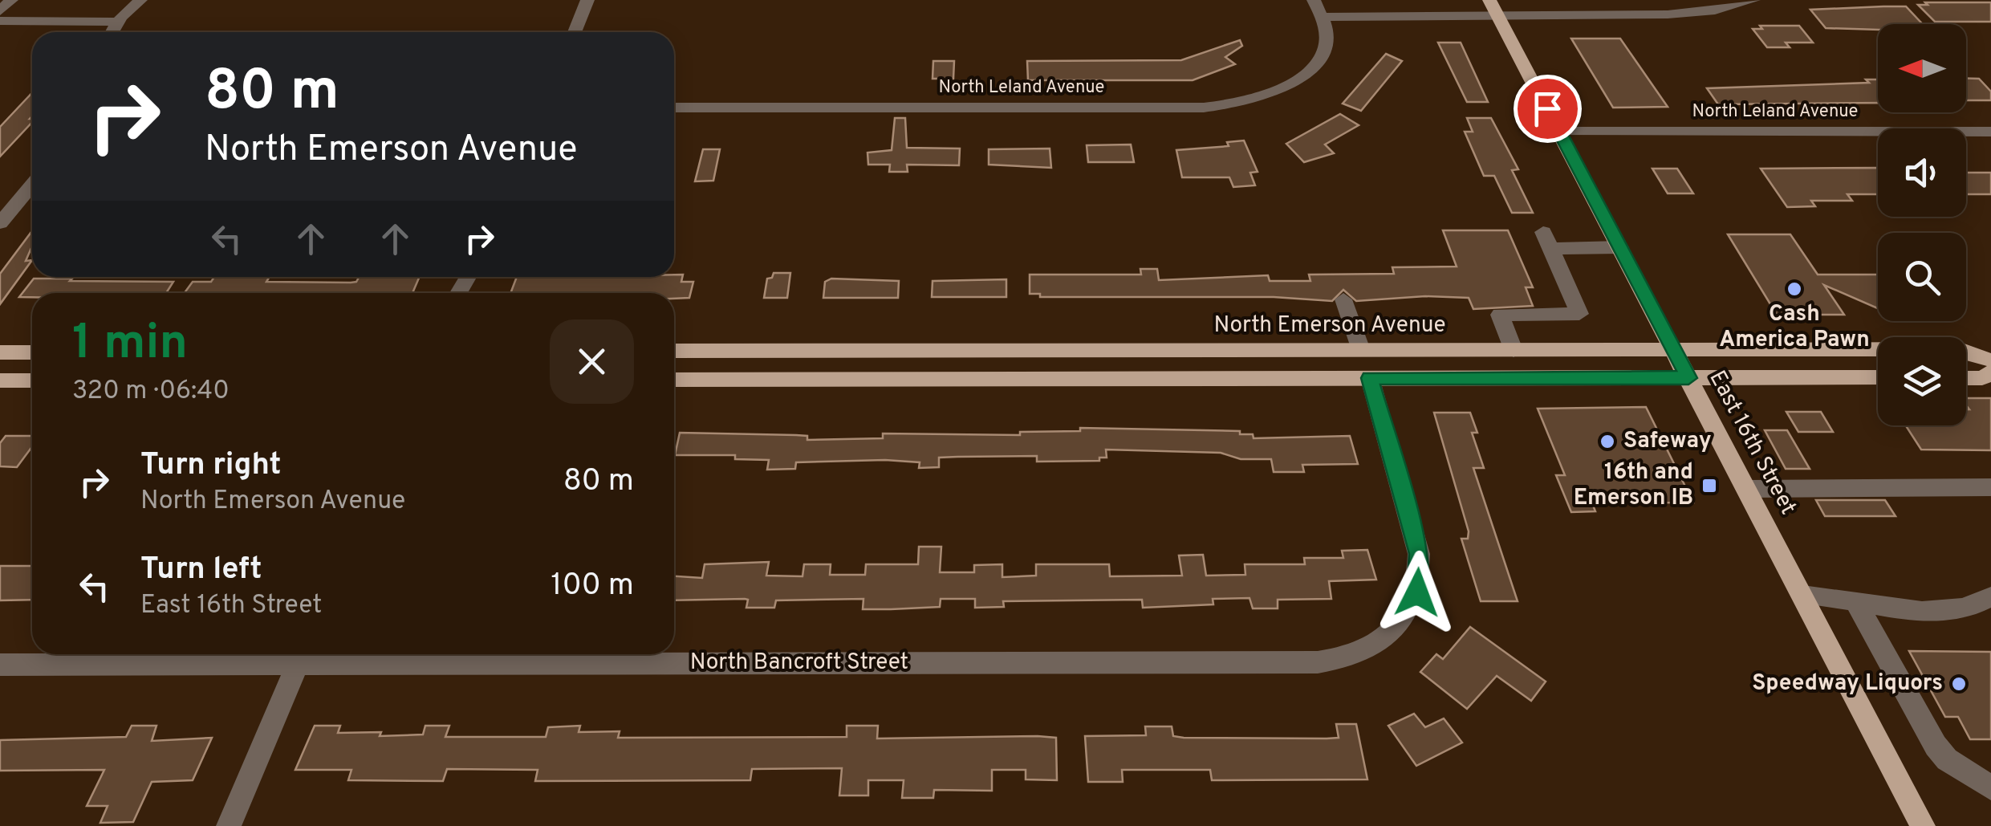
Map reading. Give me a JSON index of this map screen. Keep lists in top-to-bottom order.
{
  "streets": {
    "main road": ["North Emerson Avenue", "East 16th Street"],
    "street": ["North Leland Avenue", "North Bancroft Street"]
  },
  "crossings": [
    ["North Leland Avenue", "East 16th Street"],
    ["North Emerson Avenue", "East 16th Street"]
  ],
  "places": {
    "other": ["Cash America Pawn", "Safeway", "Speedway Liquors"],
    "transit": ["16th and Emerson IB"]
  },
  "north": "left",
  "page": {
    "turn": ["80 m", "North Emerson Avenue"],
    "heading": ["1 min", "320 m · 06:40"],
    "list": [
      {
        "name": "Turn right",
        "note": "North Emerson Avenue",
        "value": "80 m"
      },
      {
        "name": "Turn left",
        "note": "East 16th Street",
        "value": "100 m"
      }
    ]
  }
}
